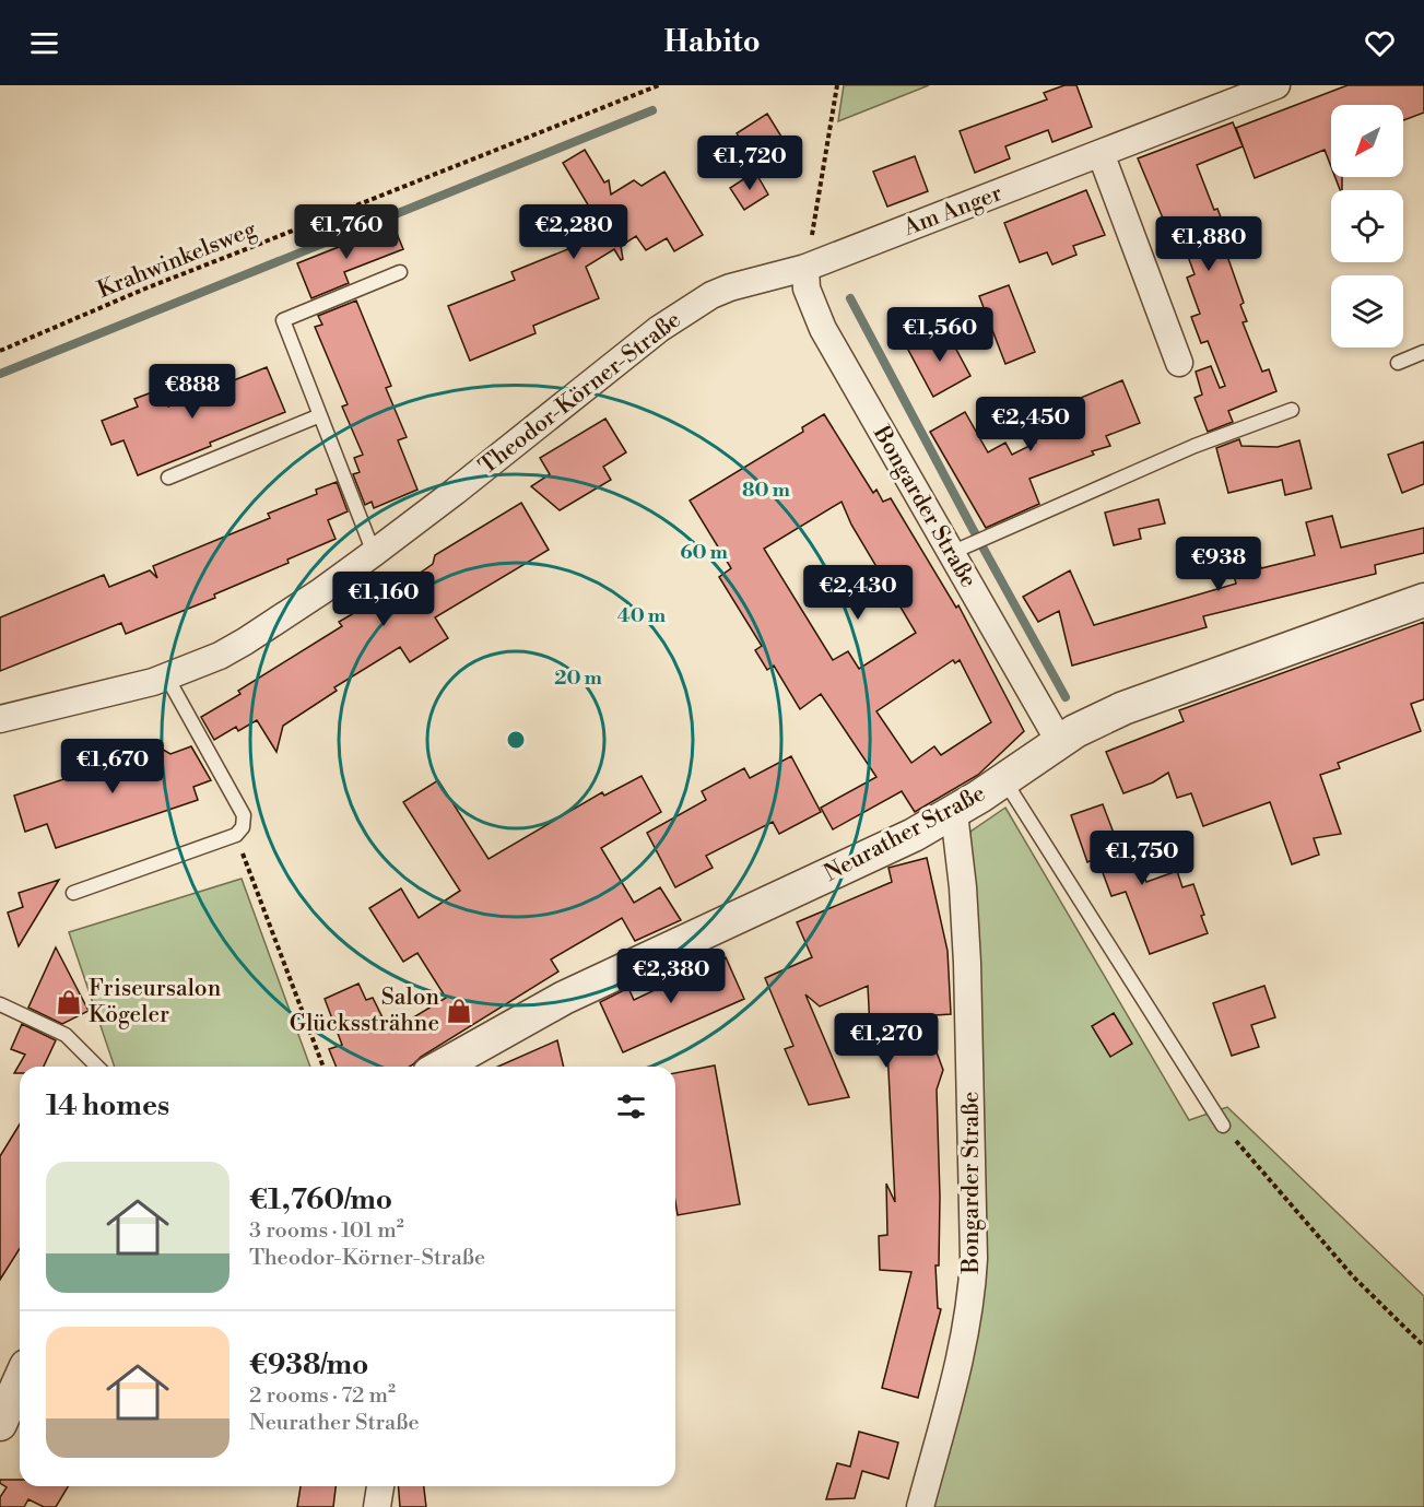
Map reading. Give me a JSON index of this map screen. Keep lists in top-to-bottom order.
{
  "streets": {
    "street": [
      "Am Anger",
      "Theodor-Körner-Straße",
      "Bongarder Straße",
      "Neurather Straße"
    ],
    "path": ["Krahwinkelsweg"]
  },
  "crossings": [
    ["Am Anger", "Theodor-Körner-Straße"],
    ["Am Anger", "Bongarder Straße"],
    ["Theodor-Körner-Straße", "Bongarder Straße"],
    ["Bongarder Straße", "Neurather Straße"]
  ],
  "places": {
    "shop": ["Friseursalon Kögeler", "Salon Glückssträhne"]
  },
  "north": "bottom left",
  "page": {
    "header": "Habito",
    "price": [
      "€1,720",
      "€1,760",
      "€2,280",
      "€1,880",
      "€1,560",
      "€888",
      "€2,450",
      "€938",
      "€2,430",
      "€1,160",
      "€1,670",
      "€1,750",
      "€2,380",
      "€1,270"
    ],
    "heading": "14 homes",
    "list": [
      {
        "name": "€1,760/mo",
        "note": "3 rooms · 101 m² · Theodor-Körner-Straße"
      },
      {
        "name": "€938/mo",
        "note": "2 rooms · 72 m² · Neurather Straße"
      }
    ]
  },
  "rings": [
    "80 m",
    "60 m",
    "40 m",
    "20 m"
  ]
}
